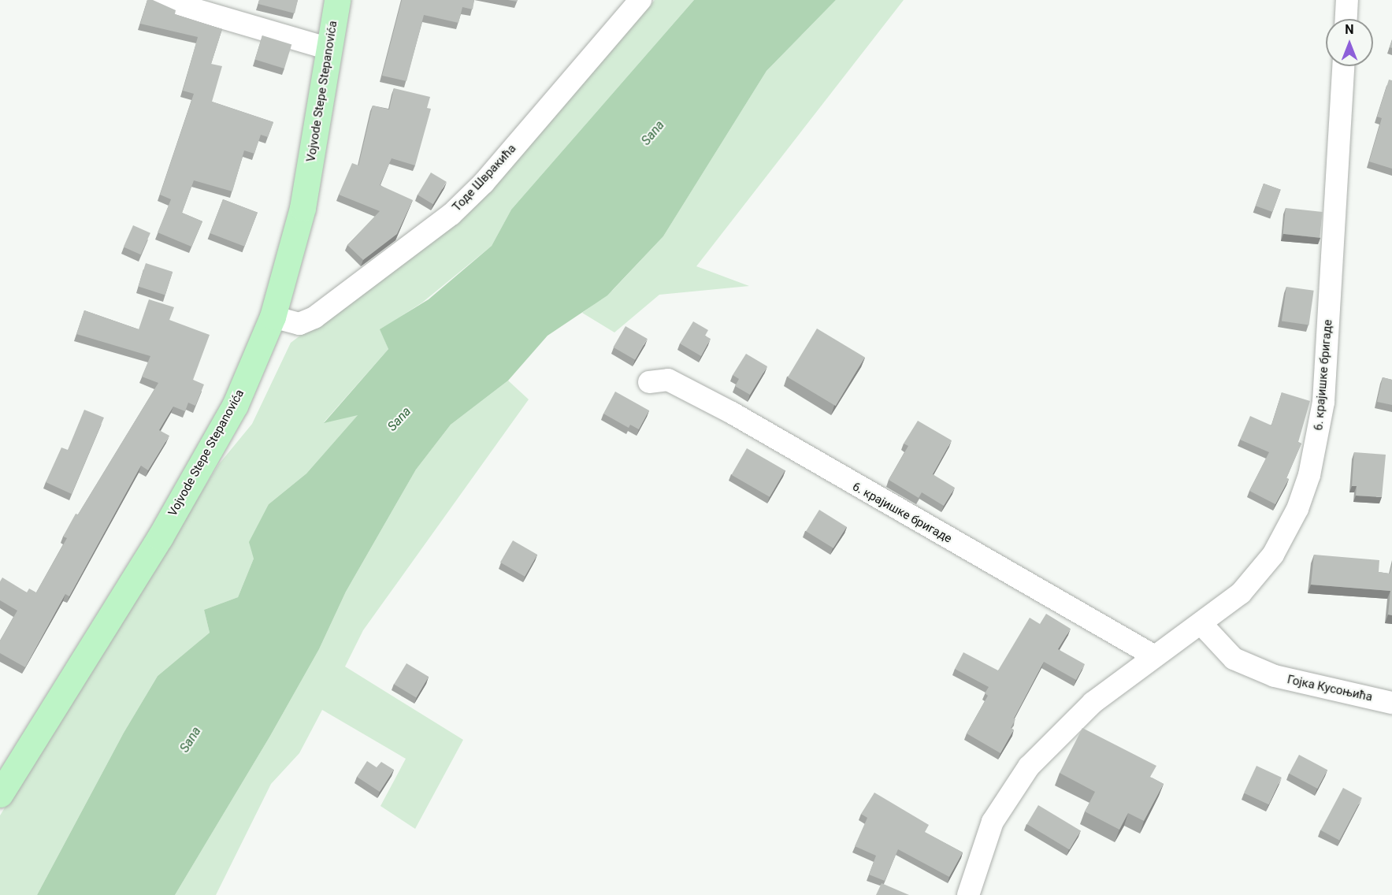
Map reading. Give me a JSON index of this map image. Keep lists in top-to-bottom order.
{
  "streets": {
    "main road": ["Vojvode Stepe Stepanovića"],
    "street": ["Тоде Швракића", "6. крајишке бригаде", "Гојка Кусоњића"]
  },
  "crossings": [
    ["Vojvode Stepe Stepanovića", "Тоде Швракића"],
    ["6. крајишке бригаде", "Гојка Кусоњића"]
  ],
  "water": ["Sana"],
  "north": "top"
}
